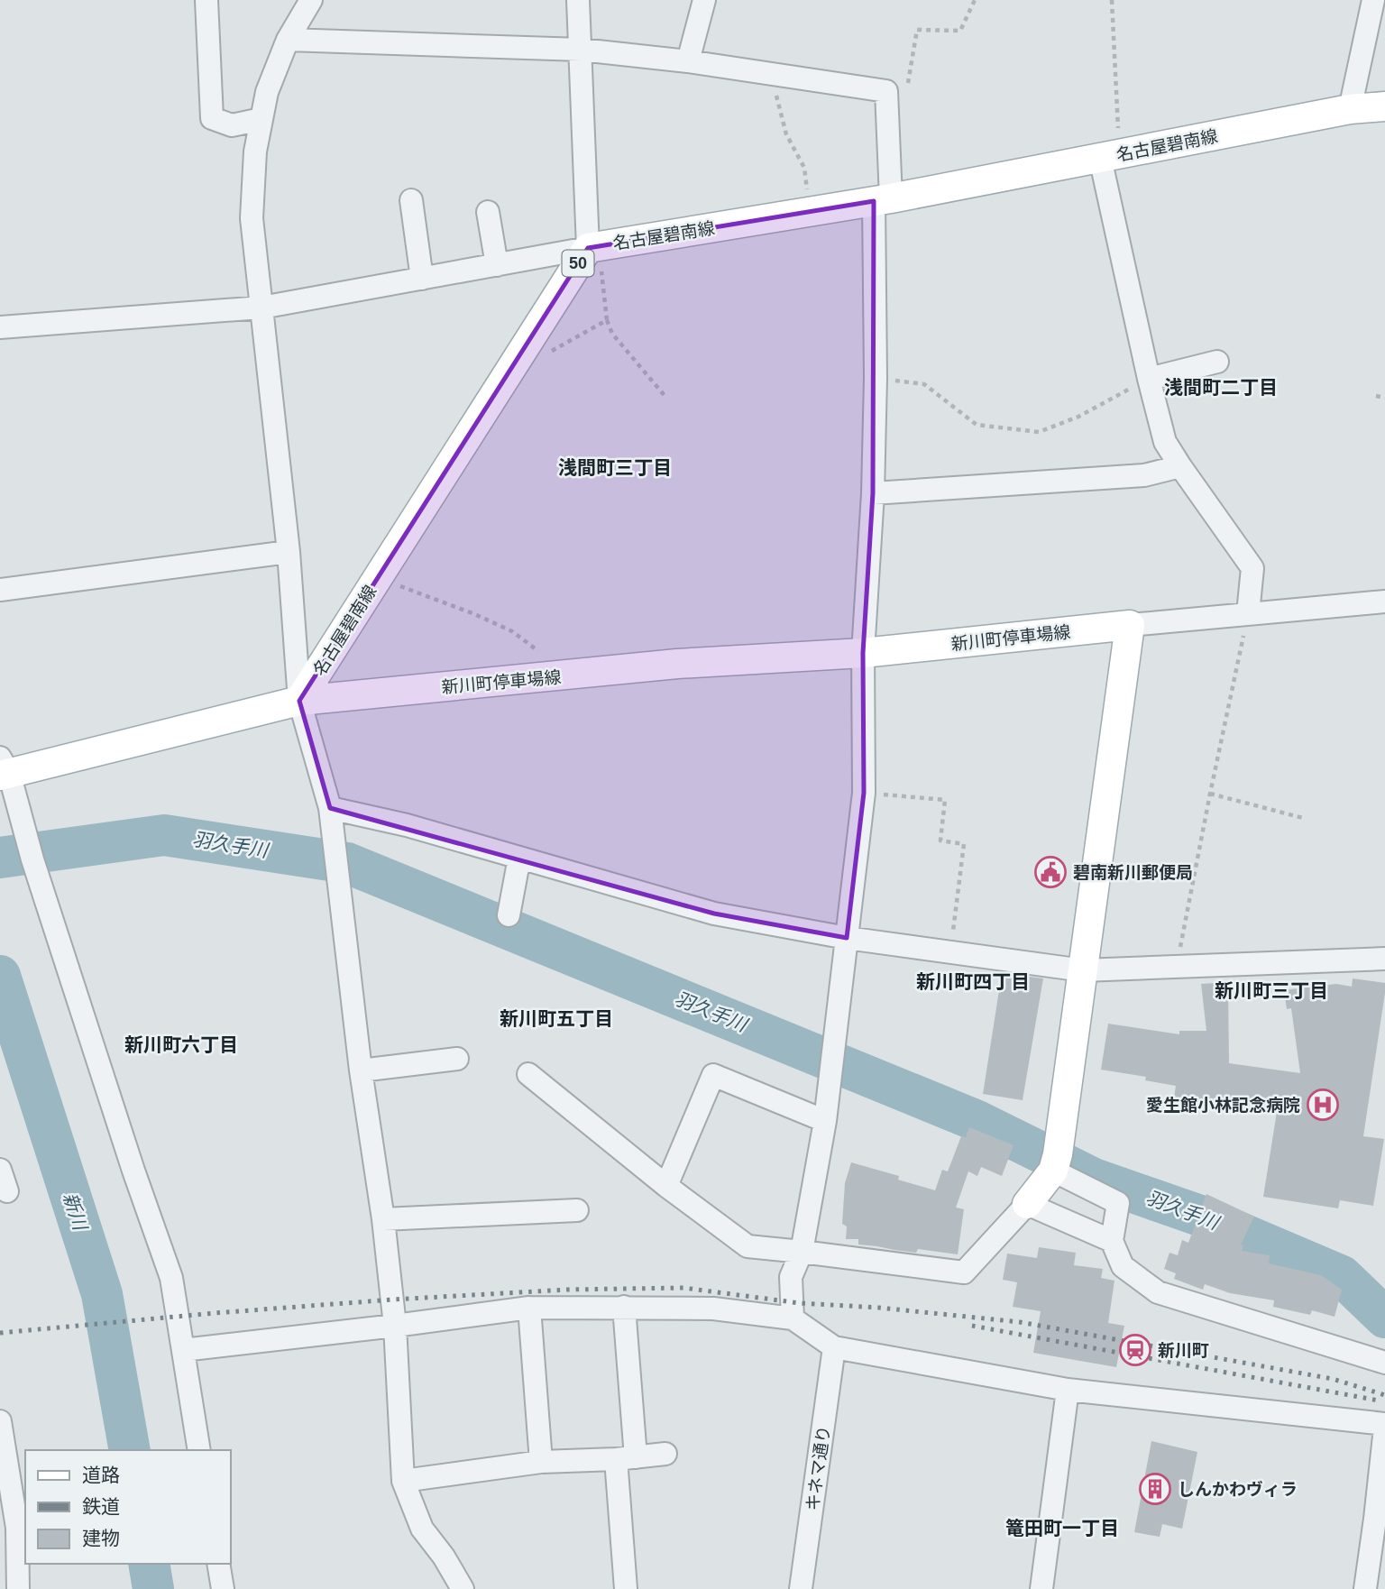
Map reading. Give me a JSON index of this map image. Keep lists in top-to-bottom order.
{
  "streets": {
    "main road": ["名古屋碧南線", "50", "新川町停車場線"],
    "street": ["キネマ通り"]
  },
  "crossings": [
    ["名古屋碧南線", "新川町停車場線"]
  ],
  "districts": [
    "浅間町二丁目",
    "浅間町三丁目",
    "新川町四丁目",
    "新川町三丁目",
    "新川町五丁目",
    "新川町六丁目",
    "篭田町一丁目"
  ],
  "water": ["羽久手川", "新川"],
  "places": {
    "public building": ["碧南新川郵便局"],
    "hospital": ["愛生館小林記念病院"],
    "station": ["新川町"],
    "building": ["しんかわヴィラ"]
  },
  "legend": ["道路", "鉄道", "建物"]
}
